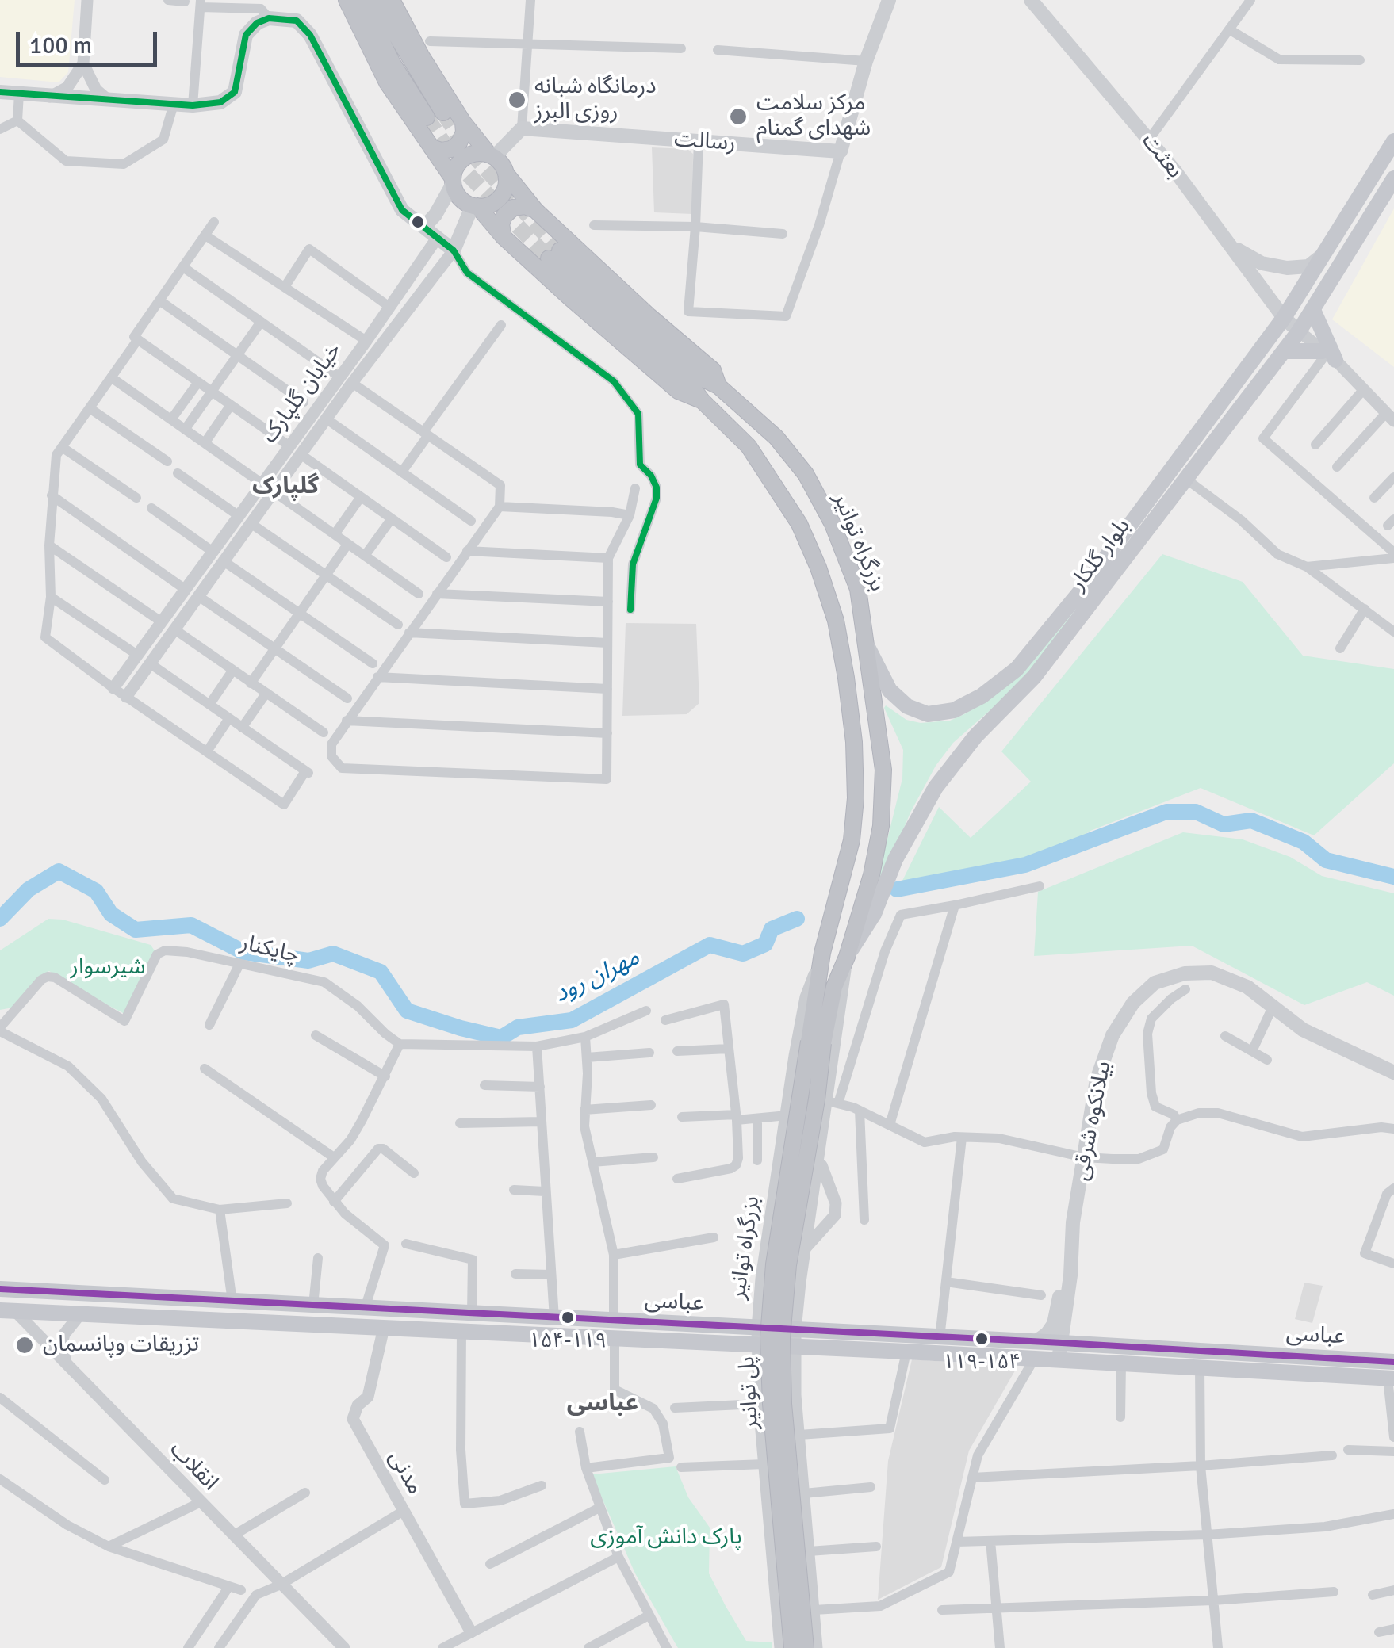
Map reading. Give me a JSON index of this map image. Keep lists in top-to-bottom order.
{
  "streets": {
    "highway": ["بزرگراه توانیر", "پل توانیر"],
    "main road": [
      "رسالت",
      "بعثت",
      "بلوار گلکار",
      "بیلانکوه شرقی",
      "عباسى"
    ],
    "street": [
      "خیابان گلپارک",
      "چایکنار",
      "انقلاب",
      "مدنی"
    ]
  },
  "crossings": [
    ["بعثت", "بلوار گلکار"],
    ["بزرگراه توانیر", "بلوار گلکار"],
    ["بزرگراه توانیر", "عباسى"],
    ["بزرگراه توانیر", "پل توانیر"],
    ["بیلانکوه شرقی", "عباسى"],
    ["عباسى", "انقلاب"],
    ["عباسى", "مدنی"]
  ],
  "districts": ["گلپارک", "عباسی"],
  "water": ["مهران رود"],
  "parks": ["شیرسوار", "پارک دانش آموزی"],
  "places": [
    "درمانگاه شبانه روزی البرز",
    "مرکز سلامت شهدای گمنام",
    "۱۵۴-۱۱۹",
    "۱۱۹-۱۵۴",
    "تزریقات وپانسمان"
  ],
  "scale_bar": "100 m"
}
